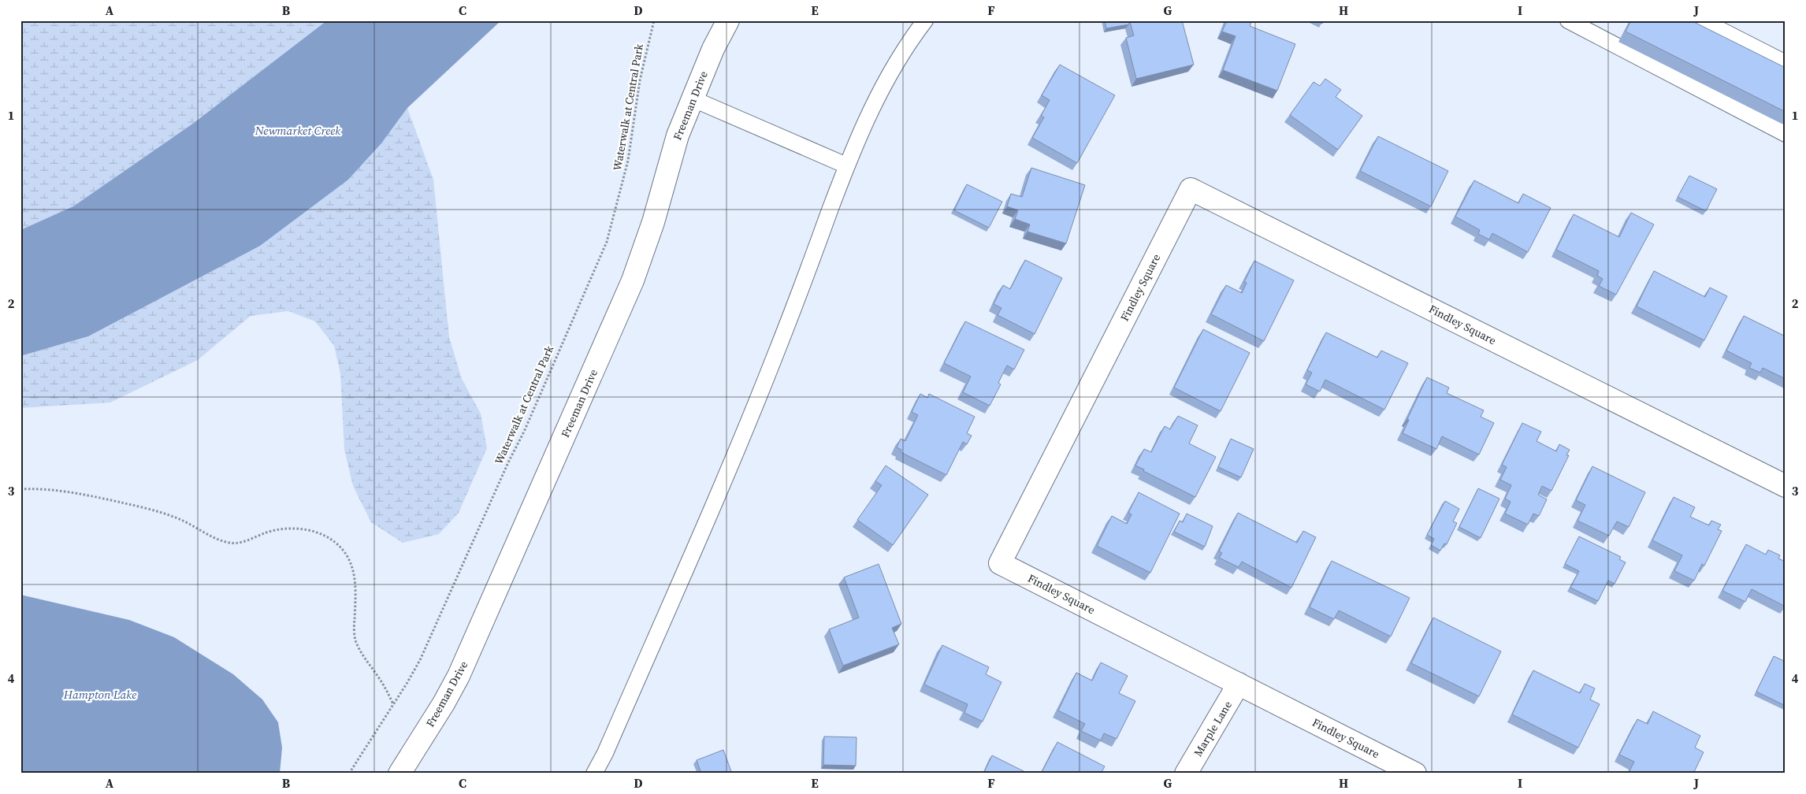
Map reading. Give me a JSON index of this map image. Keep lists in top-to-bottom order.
{
  "streets": {
    "street": ["Freeman Drive", "Findley Square", "Marple Lane"],
    "path": ["Waterwalk at Central Park"]
  },
  "crossings": [
    ["Findley Square", "Marple Lane"]
  ],
  "water": ["Newmarket Creek", "Hampton Lake"],
  "grid": {
    "columns": [
      "A",
      "B",
      "C",
      "D",
      "E",
      "F",
      "G",
      "H",
      "I",
      "J"
    ],
    "rows": [
      "1",
      "2",
      "3",
      "4"
    ]
  }
}
